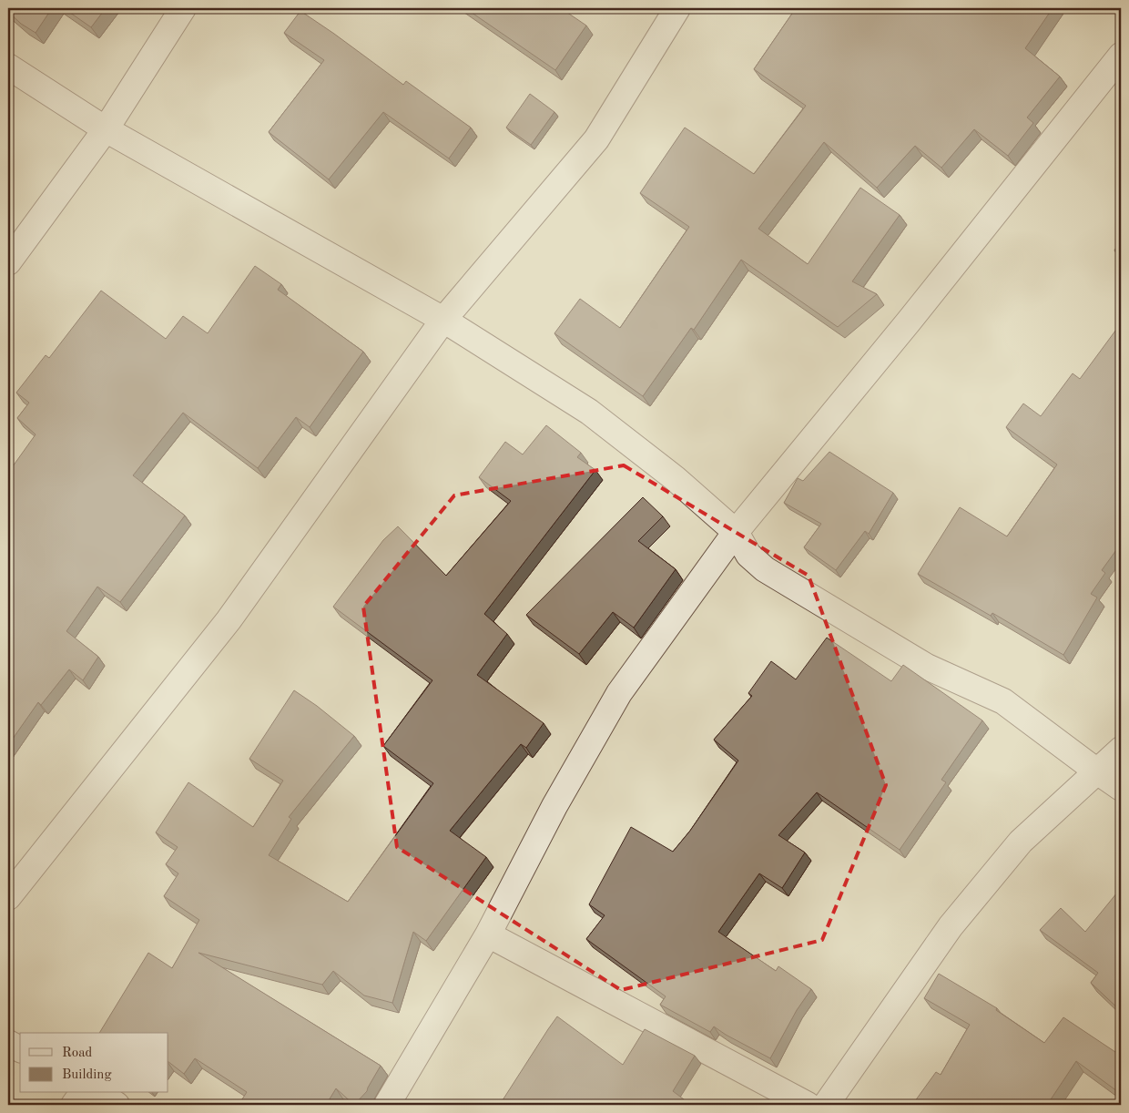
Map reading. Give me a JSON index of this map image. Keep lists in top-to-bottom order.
{
  "legend": ["Road", "Building"]
}
